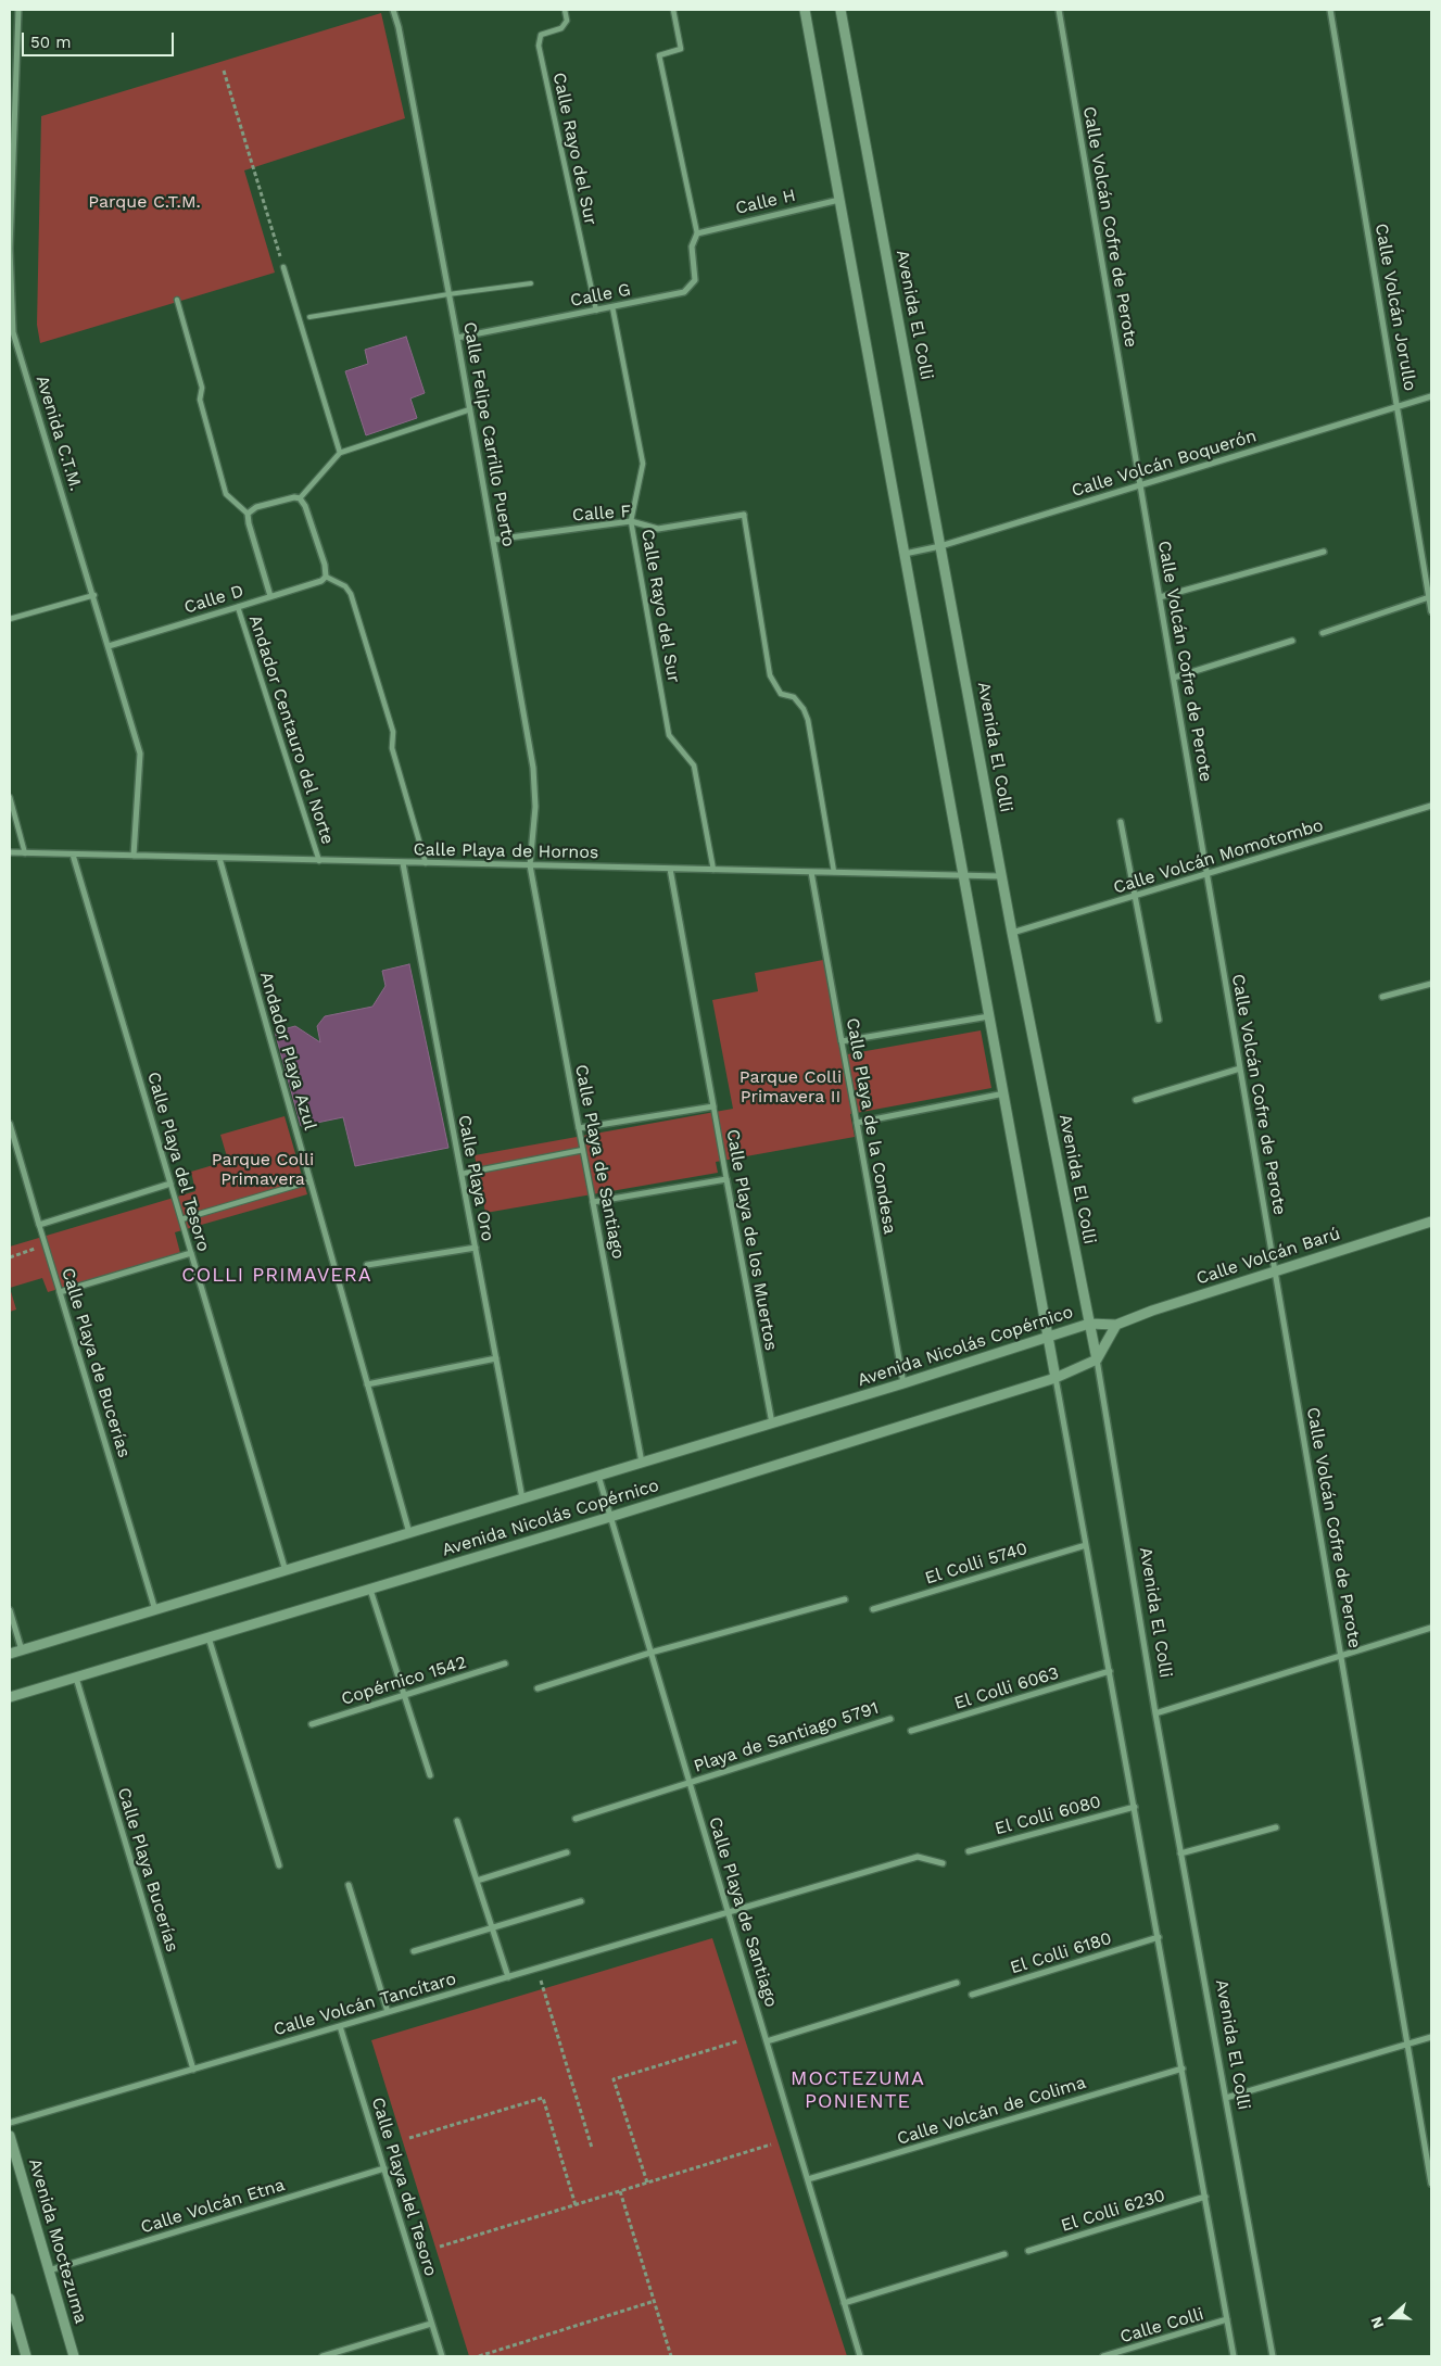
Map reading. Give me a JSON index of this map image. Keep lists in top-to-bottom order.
{
  "streets": {
    "street": [
      "Calle Rayo del Sur",
      "Calle H",
      "Calle Volcán Cofre de Perote",
      "Calle G",
      "Calle Volcán Jorullo",
      "Avenida El Colli",
      "Avenida C.T.M.",
      "Calle Felipe Carrillo Puerto",
      "Calle Volcán Boquerón",
      "Calle F",
      "Calle D",
      "Andador Centauro del Norte",
      "Calle Playa de Hornos",
      "Calle Volcán Momotombo",
      "Andador Playa Azul",
      "Calle Playa de la Condesa",
      "Calle Playa del Tesoro",
      "Calle Playa de Santiago",
      "Calle Playa Oro",
      "Calle Playa de los Muertos",
      "Calle Volcán Barú",
      "Avenida Nicolás Copérnico",
      "Calle Playa de Bucerías",
      "El Colli 5740",
      "Copérnico 1542",
      "El Colli 6063",
      "Playa de Santiago 5791",
      "El Colli 6080",
      "Calle Playa Bucerías",
      "El Colli 6180",
      "Calle Volcán Tancítaro",
      "Calle Volcán de Colima",
      "Calle Volcán Etna",
      "El Colli 6230",
      "Avenida Moctezuma",
      "Calle Colli"
    ]
  },
  "crossings": [
    ["Calle Rayo del Sur", "Calle G"],
    ["Calle Rayo del Sur", "Calle F"],
    ["Calle Rayo del Sur", "Calle Playa de Hornos"],
    ["Calle H", "Calle G"],
    ["Calle Volcán Cofre de Perote", "Calle Volcán Boquerón"],
    ["Calle Volcán Cofre de Perote", "Calle Volcán Momotombo"],
    ["Calle Volcán Cofre de Perote", "Calle Volcán Barú"],
    ["Calle G", "Calle Felipe Carrillo Puerto"],
    ["Calle Volcán Jorullo", "Calle Volcán Boquerón"],
    ["Avenida El Colli", "Calle Volcán Boquerón"],
    ["Avenida El Colli", "Calle Playa de Hornos"],
    ["Avenida El Colli", "Calle Volcán Momotombo"],
    ["Avenida El Colli", "Calle Volcán Barú"],
    ["Avenida El Colli", "Avenida Nicolás Copérnico"],
    ["Avenida C.T.M.", "Calle D"],
    ["Avenida C.T.M.", "Calle Playa de Hornos"],
    ["Calle Felipe Carrillo Puerto", "Calle F"],
    ["Calle Felipe Carrillo Puerto", "Calle Playa de Hornos"],
    ["Calle Felipe Carrillo Puerto", "Calle Playa de Santiago"],
    ["Calle D", "Andador Centauro del Norte"],
    ["Andador Centauro del Norte", "Calle Playa de Hornos"],
    ["Calle Playa de Hornos", "Andador Playa Azul"],
    ["Calle Playa de Hornos", "Calle Playa de la Condesa"],
    ["Calle Playa de Hornos", "Calle Playa del Tesoro"],
    ["Calle Playa de Hornos", "Calle Playa de Santiago"],
    ["Calle Playa de Hornos", "Calle Playa Oro"],
    ["Calle Playa de Hornos", "Calle Playa de los Muertos"],
    ["Andador Playa Azul", "Avenida Nicolás Copérnico"],
    ["Calle Playa de la Condesa", "Avenida Nicolás Copérnico"],
    ["Calle Playa del Tesoro", "Avenida Nicolás Copérnico"],
    ["Calle Playa del Tesoro", "Calle Volcán Tancítaro"],
    ["Calle Playa del Tesoro", "Calle Volcán Etna"],
    ["Calle Playa de Santiago", "Avenida Nicolás Copérnico"],
    ["Calle Playa de Santiago", "Playa de Santiago 5791"],
    ["Calle Playa de Santiago", "Calle Volcán Tancítaro"],
    ["Calle Playa de Santiago", "Calle Volcán de Colima"],
    ["Calle Playa Oro", "Avenida Nicolás Copérnico"],
    ["Calle Playa de los Muertos", "Avenida Nicolás Copérnico"],
    ["Calle Volcán Barú", "Avenida Nicolás Copérnico"],
    ["Avenida Nicolás Copérnico", "Calle Playa de Bucerías"],
    ["Avenida Nicolás Copérnico", "Calle Playa Bucerías"],
    ["Calle Playa Bucerías", "Calle Volcán Tancítaro"],
    ["Calle Volcán Etna", "Avenida Moctezuma"]
  ],
  "districts": ["COLLI PRIMAVERA", "MOCTEZUMA PONIENTE"],
  "parks": ["Parque C.T.M.", "Parque Colli Primavera II", "Parque Colli Primavera"],
  "scale_bar": "50 m",
  "north": "left"
}
